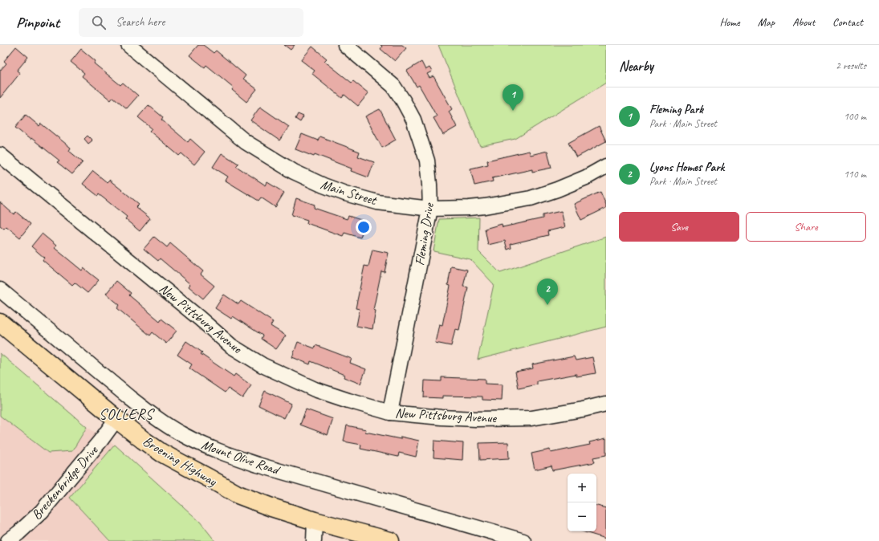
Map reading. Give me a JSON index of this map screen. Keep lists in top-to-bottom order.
{
  "streets": {
    "main road": ["Broening Highway"],
    "street": [
      "Main Street",
      "Fleming Drive",
      "New Pittsburg Avenue",
      "Mount Olive Road",
      "Breckenbridge Drive"
    ]
  },
  "crossings": [
    ["Main Street", "Fleming Drive"],
    ["Fleming Drive", "New Pittsburg Avenue"],
    ["Broening Highway", "Breckenbridge Drive"]
  ],
  "districts": ["SOLLERS"],
  "page": {
    "header": "Pinpoint",
    "search": "Search here",
    "nav": [
      "Home",
      "Map",
      "About",
      "Contact"
    ],
    "heading": ["Nearby", "2 results"],
    "pins": ["1", "2"],
    "list": [
      {
        "mark": "1",
        "name": "Fleming Park",
        "note": "Park · Main Street",
        "value": "100 m"
      },
      {
        "mark": "2",
        "name": "Lyons Homes Park",
        "note": "Park · Main Street",
        "value": "110 m"
      }
    ],
    "buttons": ["Save", "Share"],
    "map_buttons": ["+", "−"]
  }
}
